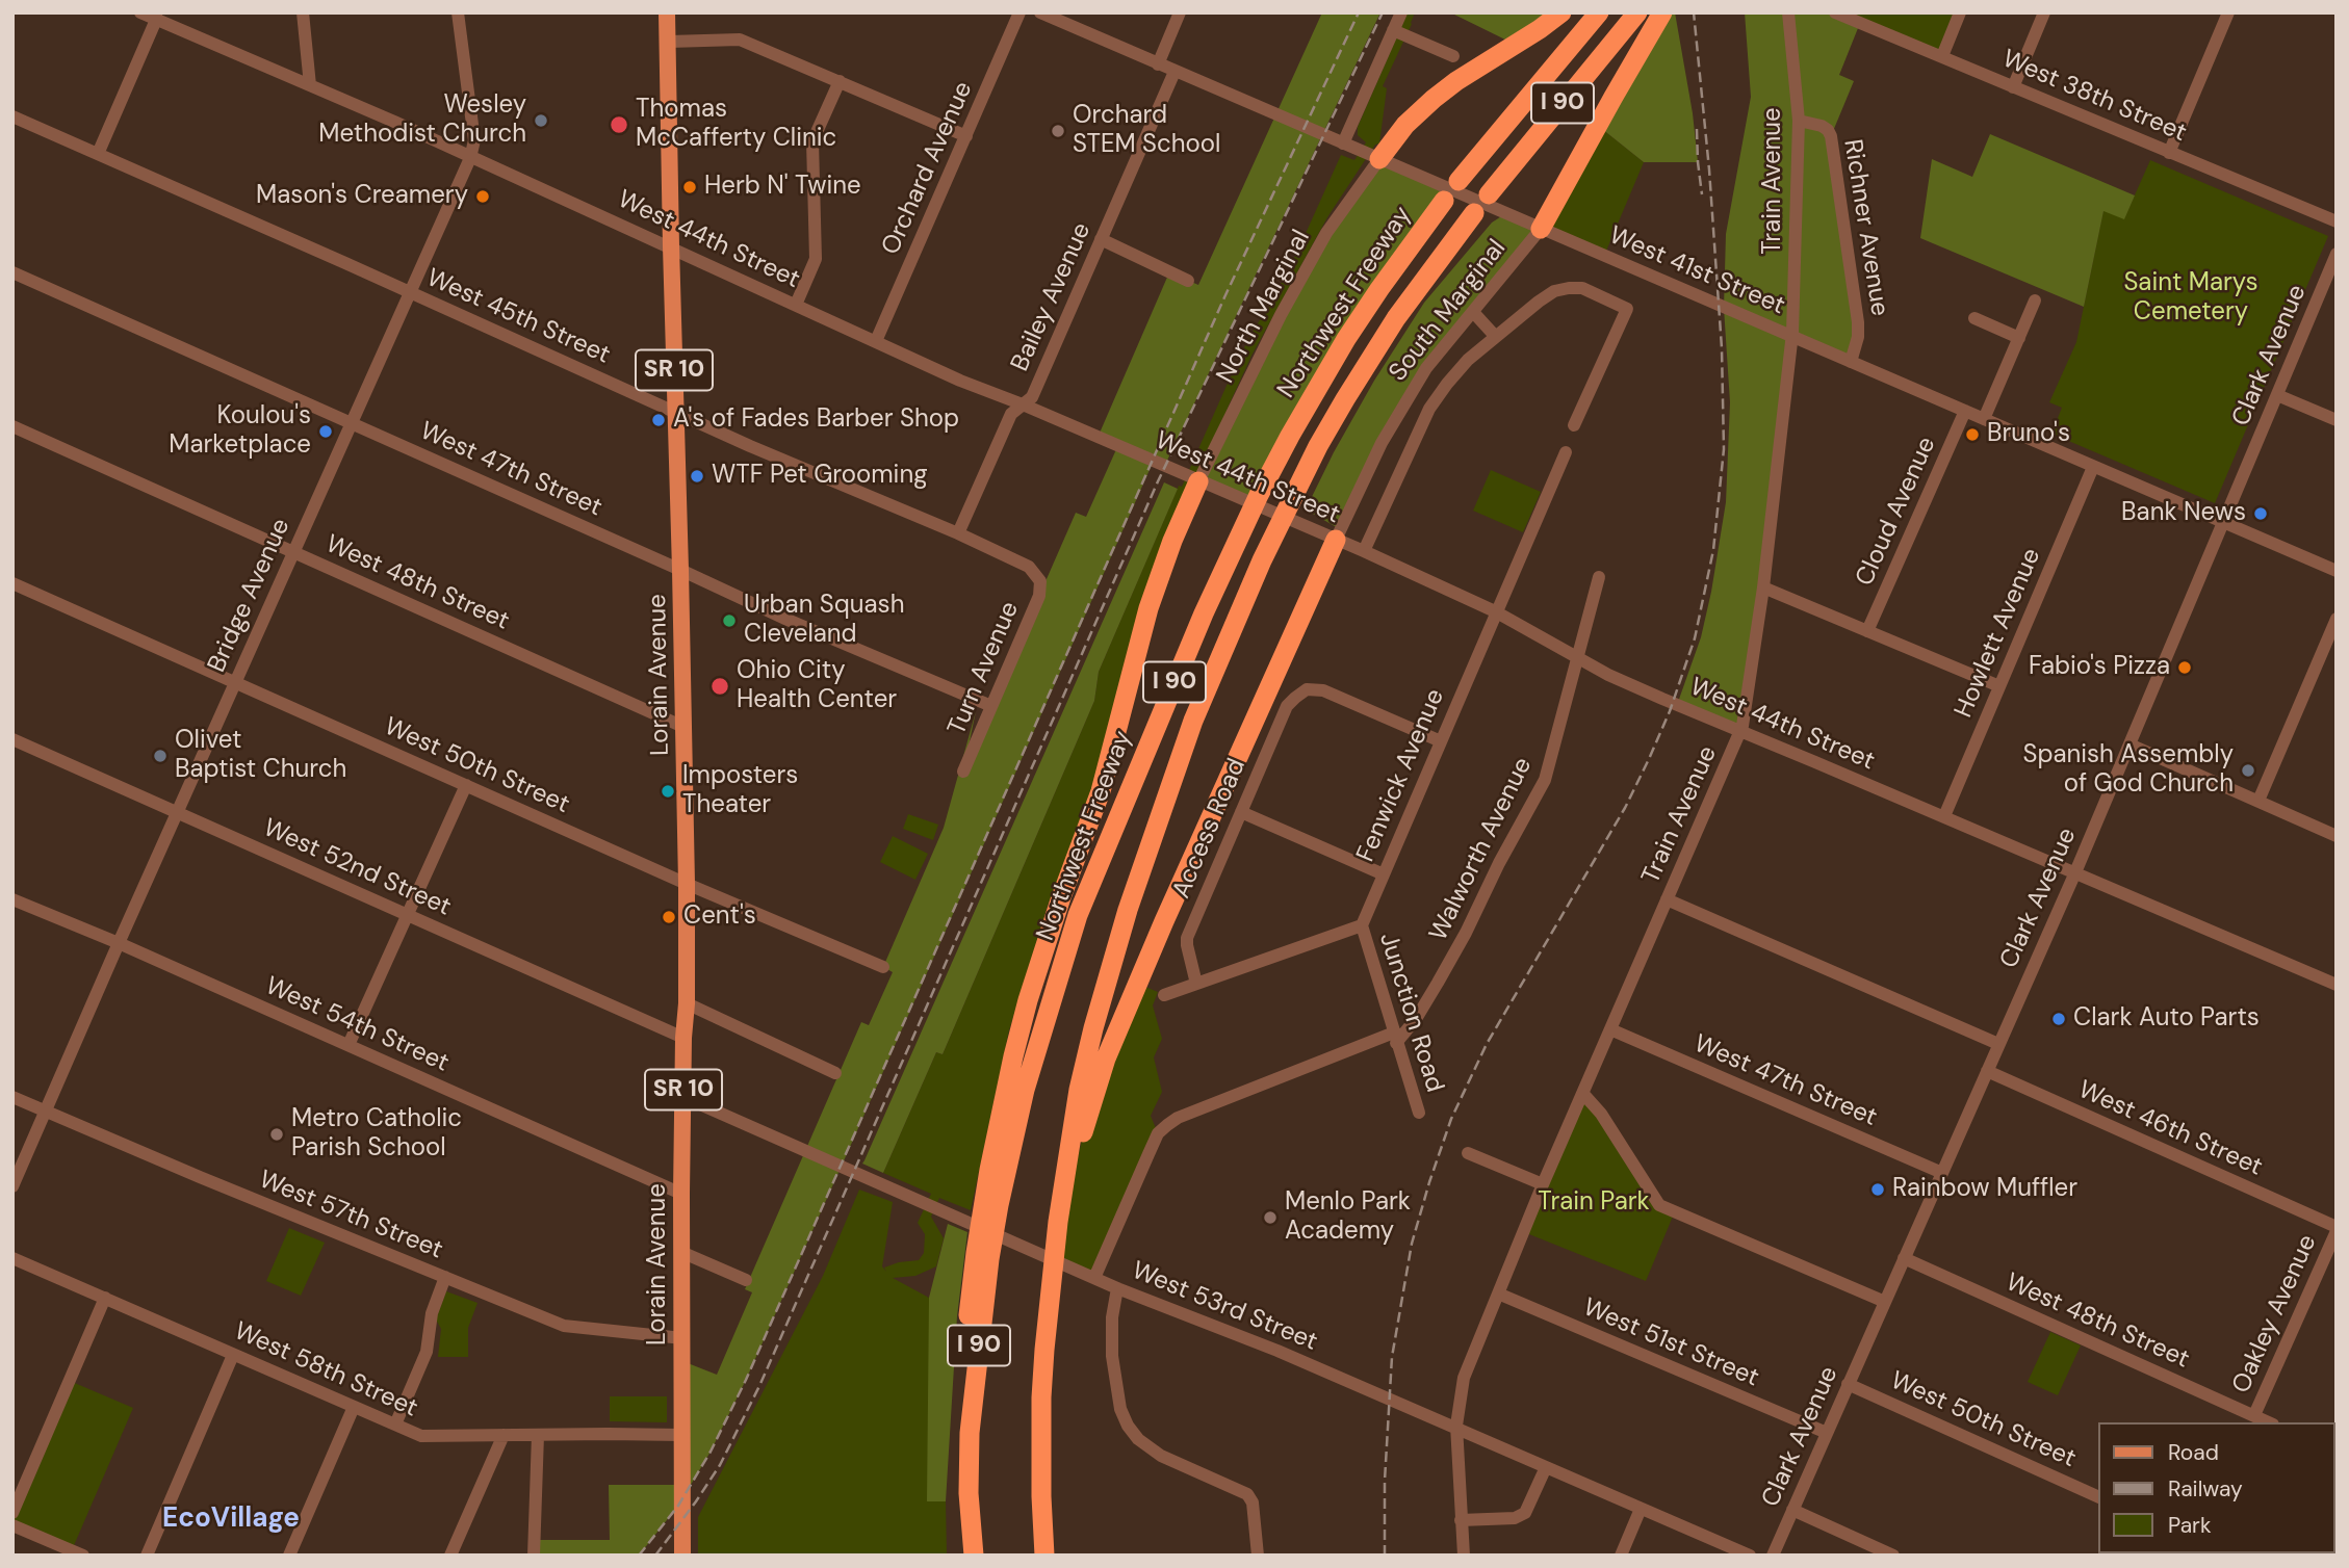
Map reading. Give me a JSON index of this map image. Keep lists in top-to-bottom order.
{
  "streets": {
    "highway": ["I 90", "Northwest Freeway"],
    "main road": ["SR 10", "Lorain Avenue"],
    "street": [
      "West 38th Street",
      "Orchard Avenue",
      "Train Avenue",
      "Richner Avenue",
      "West 44th Street",
      "West 41st Street",
      "Bailey Avenue",
      "North Marginal",
      "South Marginal",
      "West 45th Street",
      "Clark Avenue",
      "West 47th Street",
      "Cloud Avenue",
      "West 48th Street",
      "Bridge Avenue",
      "Howlett Avenue",
      "Turn Avenue",
      "West 50th Street",
      "Fenwick Avenue",
      "Access Road",
      "Walworth Avenue",
      "West 52nd Street",
      "Junction Road",
      "West 54th Street",
      "West 46th Street",
      "West 57th Street",
      "West 53rd Street",
      "Oakley Avenue",
      "West 51st Street",
      "West 58th Street"
    ]
  },
  "crossings": [
    ["Orchard Avenue", "West 44th Street"],
    ["Train Avenue", "Richner Avenue"],
    ["Train Avenue", "West 47th Street"],
    ["Train Avenue", "West 51st Street"],
    ["Richner Avenue", "West 41st Street"],
    ["West 44th Street", "Bailey Avenue"],
    ["West 44th Street", "North Marginal"],
    ["West 44th Street", "South Marginal"],
    ["West 44th Street", "Clark Avenue"],
    ["West 44th Street", "Bridge Avenue"],
    ["West 44th Street", "Howlett Avenue"],
    ["West 44th Street", "Lorain Avenue"],
    ["West 44th Street", "Fenwick Avenue"],
    ["West 41st Street", "Bailey Avenue"],
    ["West 41st Street", "North Marginal"],
    ["West 41st Street", "South Marginal"],
    ["West 41st Street", "Clark Avenue"],
    ["West 41st Street", "Cloud Avenue"],
    ["West 41st Street", "Howlett Avenue"],
    ["Bailey Avenue", "West 45th Street"],
    ["West 45th Street", "Bridge Avenue"],
    ["West 45th Street", "Turn Avenue"],
    ["West 45th Street", "Lorain Avenue"],
    ["Clark Avenue", "West 47th Street"],
    ["Clark Avenue", "West 48th Street"],
    ["Clark Avenue", "West 50th Street"],
    ["Clark Avenue", "West 46th Street"],
    ["Clark Avenue", "West 51st Street"],
    ["West 47th Street", "Bridge Avenue"],
    ["West 47th Street", "Turn Avenue"],
    ["West 47th Street", "Lorain Avenue"],
    ["West 48th Street", "Bridge Avenue"],
    ["West 48th Street", "Lorain Avenue"],
    ["West 48th Street", "Oakley Avenue"],
    ["Bridge Avenue", "West 50th Street"],
    ["Bridge Avenue", "West 52nd Street"],
    ["Bridge Avenue", "West 54th Street"],
    ["Bridge Avenue", "West 57th Street"],
    ["Lorain Avenue", "West 50th Street"],
    ["Lorain Avenue", "West 52nd Street"],
    ["Lorain Avenue", "West 54th Street"],
    ["Lorain Avenue", "West 57th Street"],
    ["Lorain Avenue", "West 53rd Street"],
    ["Lorain Avenue", "West 58th Street"],
    ["Fenwick Avenue", "Access Road"],
    ["Fenwick Avenue", "Junction Road"],
    ["Walworth Avenue", "Junction Road"],
    ["West 46th Street", "Oakley Avenue"]
  ],
  "districts": ["EcoVillage"],
  "parks": ["Saint Marys Cemetery", "Train Park"],
  "places": [
    "Wesley Methodist Church",
    "Thomas McCafferty Clinic",
    "Orchard STEM School",
    "Herb N' Twine",
    "Mason's Creamery",
    "A's of Fades Barber Shop",
    "Koulou's Marketplace",
    "Bruno's",
    "WTF Pet Grooming",
    "Bank News",
    "Urban Squash Cleveland",
    "Fabio's Pizza",
    "Ohio City Health Center",
    "Olivet Baptist Church",
    "Spanish Assembly of God Church",
    "Imposters Theater",
    "Cent's",
    "Clark Auto Parts",
    "Metro Catholic Parish School",
    "Rainbow Muffler",
    "Menlo Park Academy"
  ],
  "legend": ["Road", "Railway", "Park"]
}
